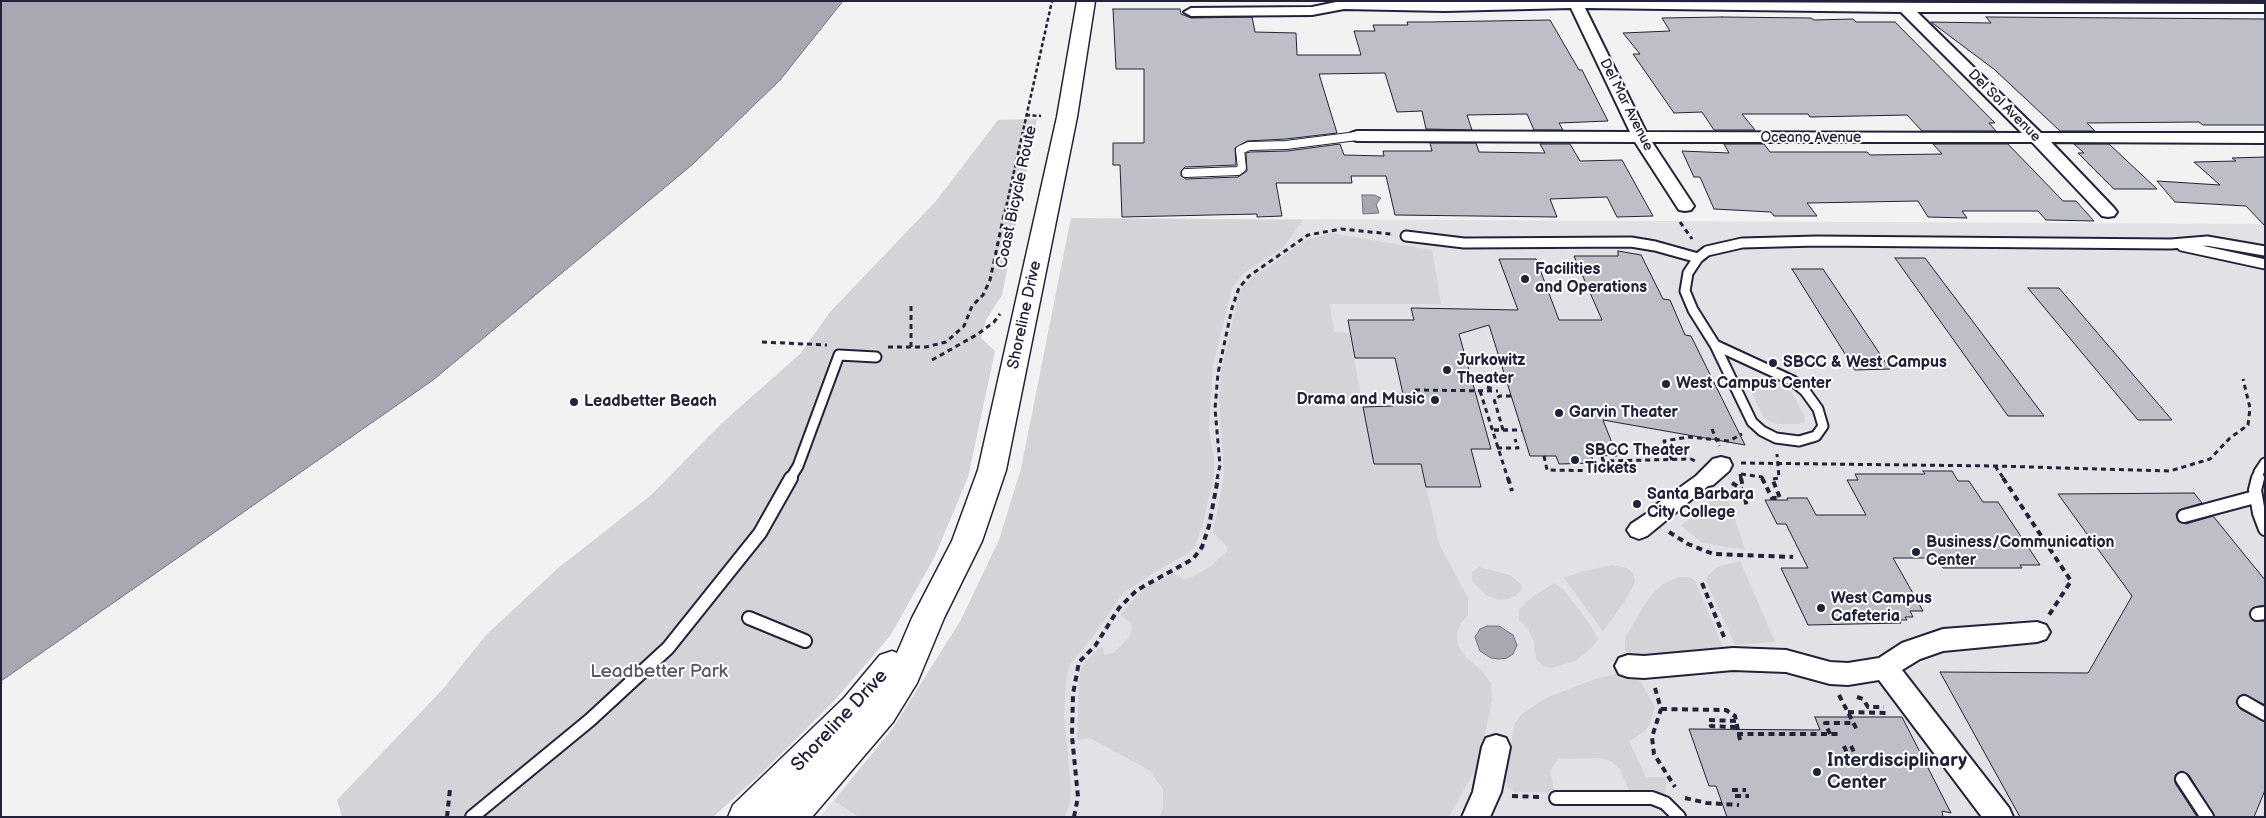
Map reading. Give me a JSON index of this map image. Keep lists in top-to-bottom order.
{
  "streets": {
    "main road": ["Shoreline Drive"],
    "street": ["Del Mar Avenue", "Del Sol Avenue", "Oceano Avenue"]
  },
  "crossings": [
    ["Del Mar Avenue", "Oceano Avenue"],
    ["Del Sol Avenue", "Oceano Avenue"]
  ],
  "parks": ["Leadbetter Park"],
  "places": [
    "Facilities and Operations",
    "SBCC & West Campus",
    "Jurkowitz Theater",
    "West Campus Center",
    "Drama and Music",
    "Leadbetter Beach",
    "Garvin Theater",
    "SBCC Theater Tickets",
    "Santa Barbara City College",
    "Business/Communication Center",
    "West Campus Cafeteria",
    "Interdisciplinary Center"
  ]
}
